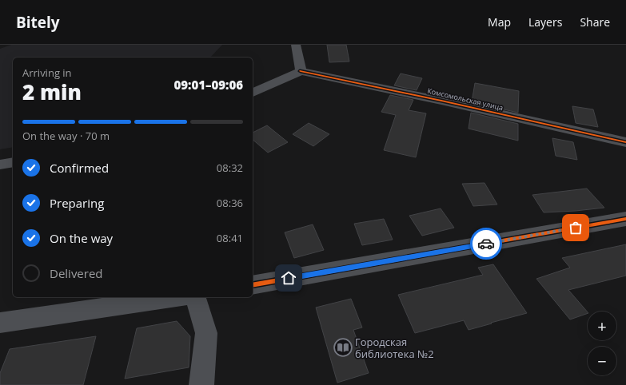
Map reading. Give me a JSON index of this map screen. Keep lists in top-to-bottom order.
{
  "streets": {
    "street": ["Комсомольская улица"]
  },
  "places": {
    "library": ["Городская библиотека №2"]
  },
  "page": {
    "header": "Bitely",
    "nav": ["Map", "Layers", "Share"],
    "heading": ["2 min", "Arriving in", "09:01–09:06"],
    "bar": "On the way · 70 m",
    "list": [
      ["Confirmed", "08:32"],
      ["Preparing", "08:36"],
      ["On the way", "08:41"],
      "Delivered"
    ],
    "map_buttons": ["+", "−"]
  }
}
